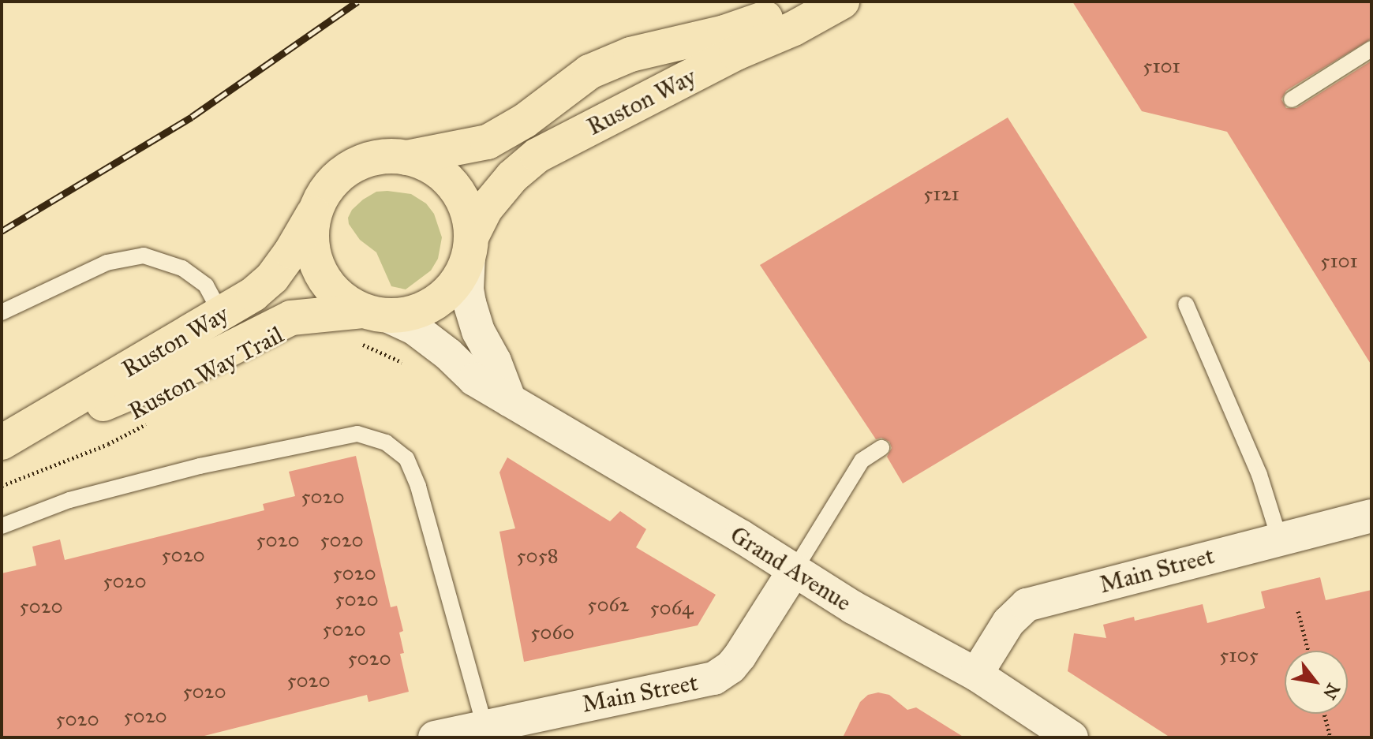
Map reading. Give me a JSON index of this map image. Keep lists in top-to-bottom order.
{
  "streets": {
    "main road": ["Ruston Way"],
    "street": ["Grand Avenue", "Main Street"],
    "path": ["Ruston Way Trail"]
  },
  "crossings": [
    ["Ruston Way", "Grand Avenue"],
    ["Grand Avenue", "Main Street"]
  ],
  "house_numbers": [
    "5101",
    "5121",
    "5101",
    "5020",
    "5020",
    "5020",
    "5020",
    "5058",
    "5020",
    "5020",
    "5020",
    "5062",
    "5020",
    "5064",
    "5020",
    "5060",
    "5105",
    "5020",
    "5020",
    "5020",
    "5020",
    "5020"
  ],
  "north": "bottom right"
}
